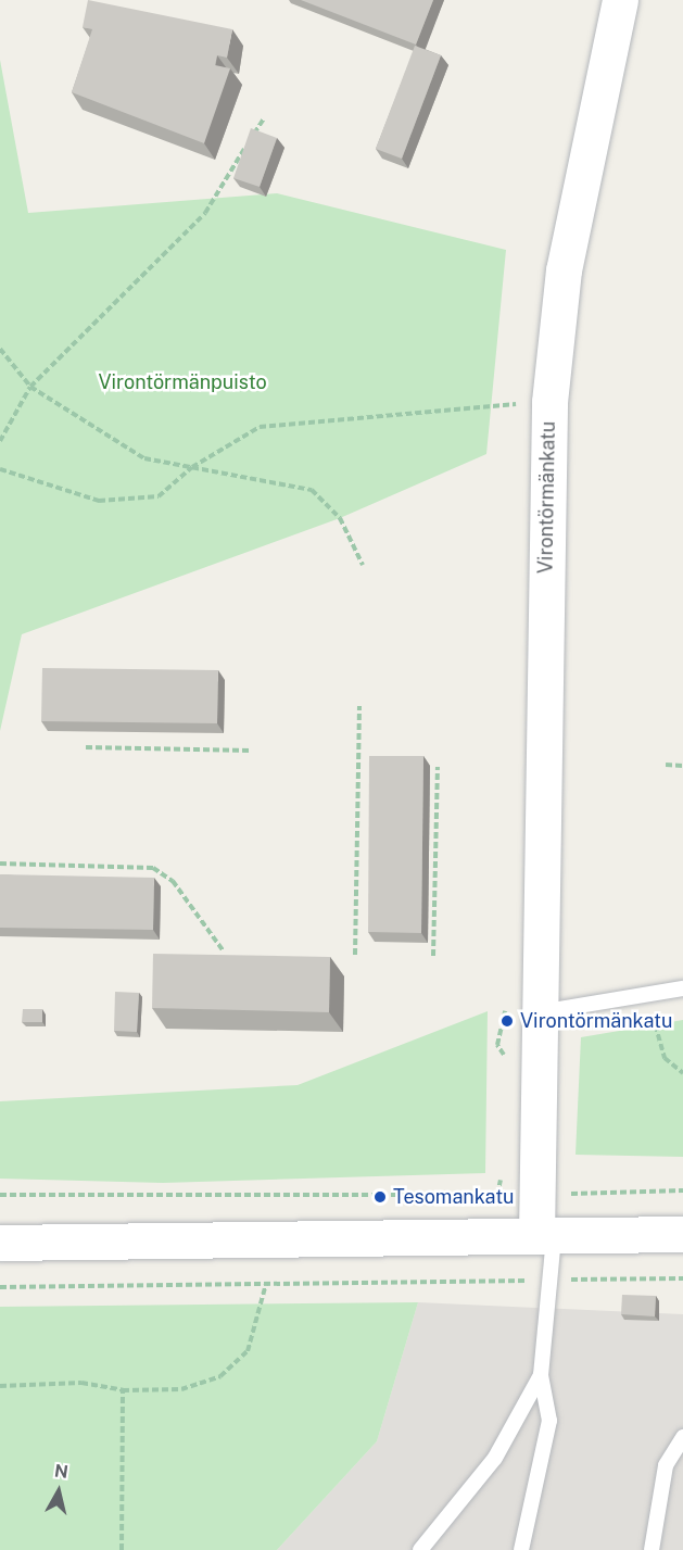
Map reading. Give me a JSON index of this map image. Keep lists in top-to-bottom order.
{
  "streets": {
    "street": ["Virontörmänkatu"]
  },
  "parks": ["Virontörmänpuisto"],
  "places": ["Virontörmänkatu", "Tesomankatu"],
  "north": "top"
}
